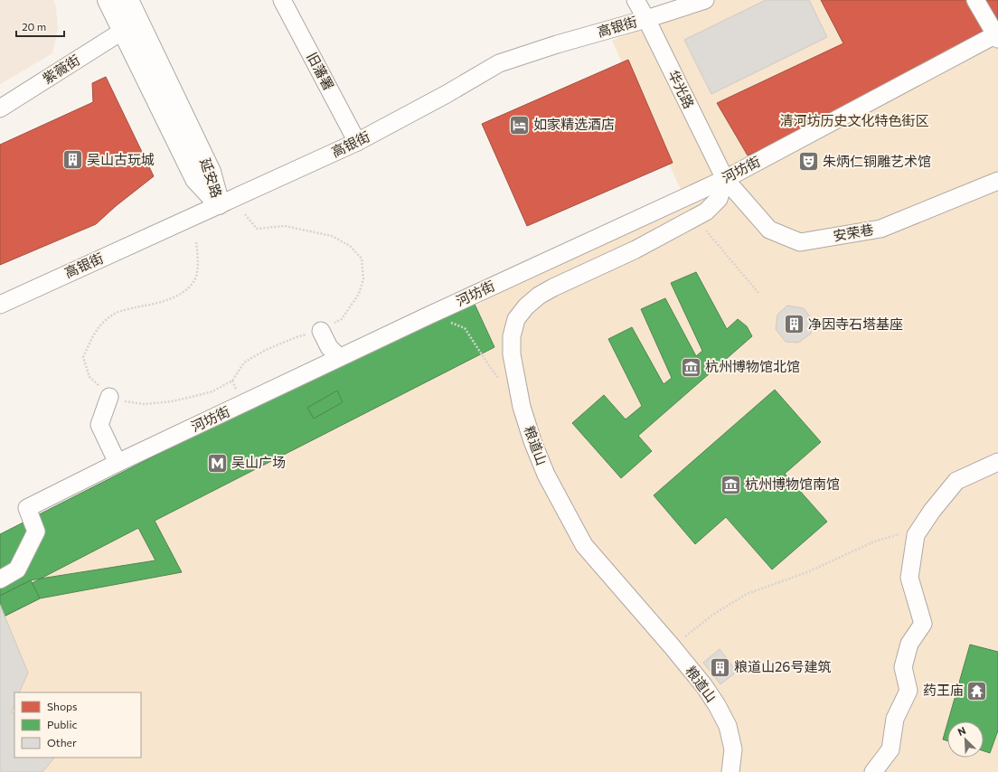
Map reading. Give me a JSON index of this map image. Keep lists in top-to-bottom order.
{
  "streets": {
    "main road": ["延安路"],
    "street": [
      "高银街",
      "紫薇街",
      "旧藩署",
      "华光路",
      "河坊街",
      "安荣巷",
      "粮道山"
    ]
  },
  "crossings": [
    ["高银街", "旧藩署"],
    ["高银街", "华光路"],
    ["高银街", "延安路"],
    ["紫薇街", "延安路"],
    ["华光路", "河坊街"],
    ["华光路", "安荣巷"],
    ["华光路", "粮道山"],
    ["河坊街", "安荣巷"],
    ["河坊街", "粮道山"],
    ["安荣巷", "粮道山"]
  ],
  "parks": ["清河坊历史文化特色街区"],
  "places": {
    "hotel": ["如家精选酒店"],
    "building": ["吴山古玩城", "净因寺石塔基座", "粮道山26号建筑"],
    "theatre": ["朱炳仁铜雕艺术馆"],
    "museum": ["杭州博物馆北馆", "杭州博物馆南馆"],
    "metro station": ["吴山广场"],
    "temple": ["药王庙"]
  },
  "legend": ["Shops", "Public", "Other"],
  "scale_bar": "20 m",
  "north": "top left"
}
